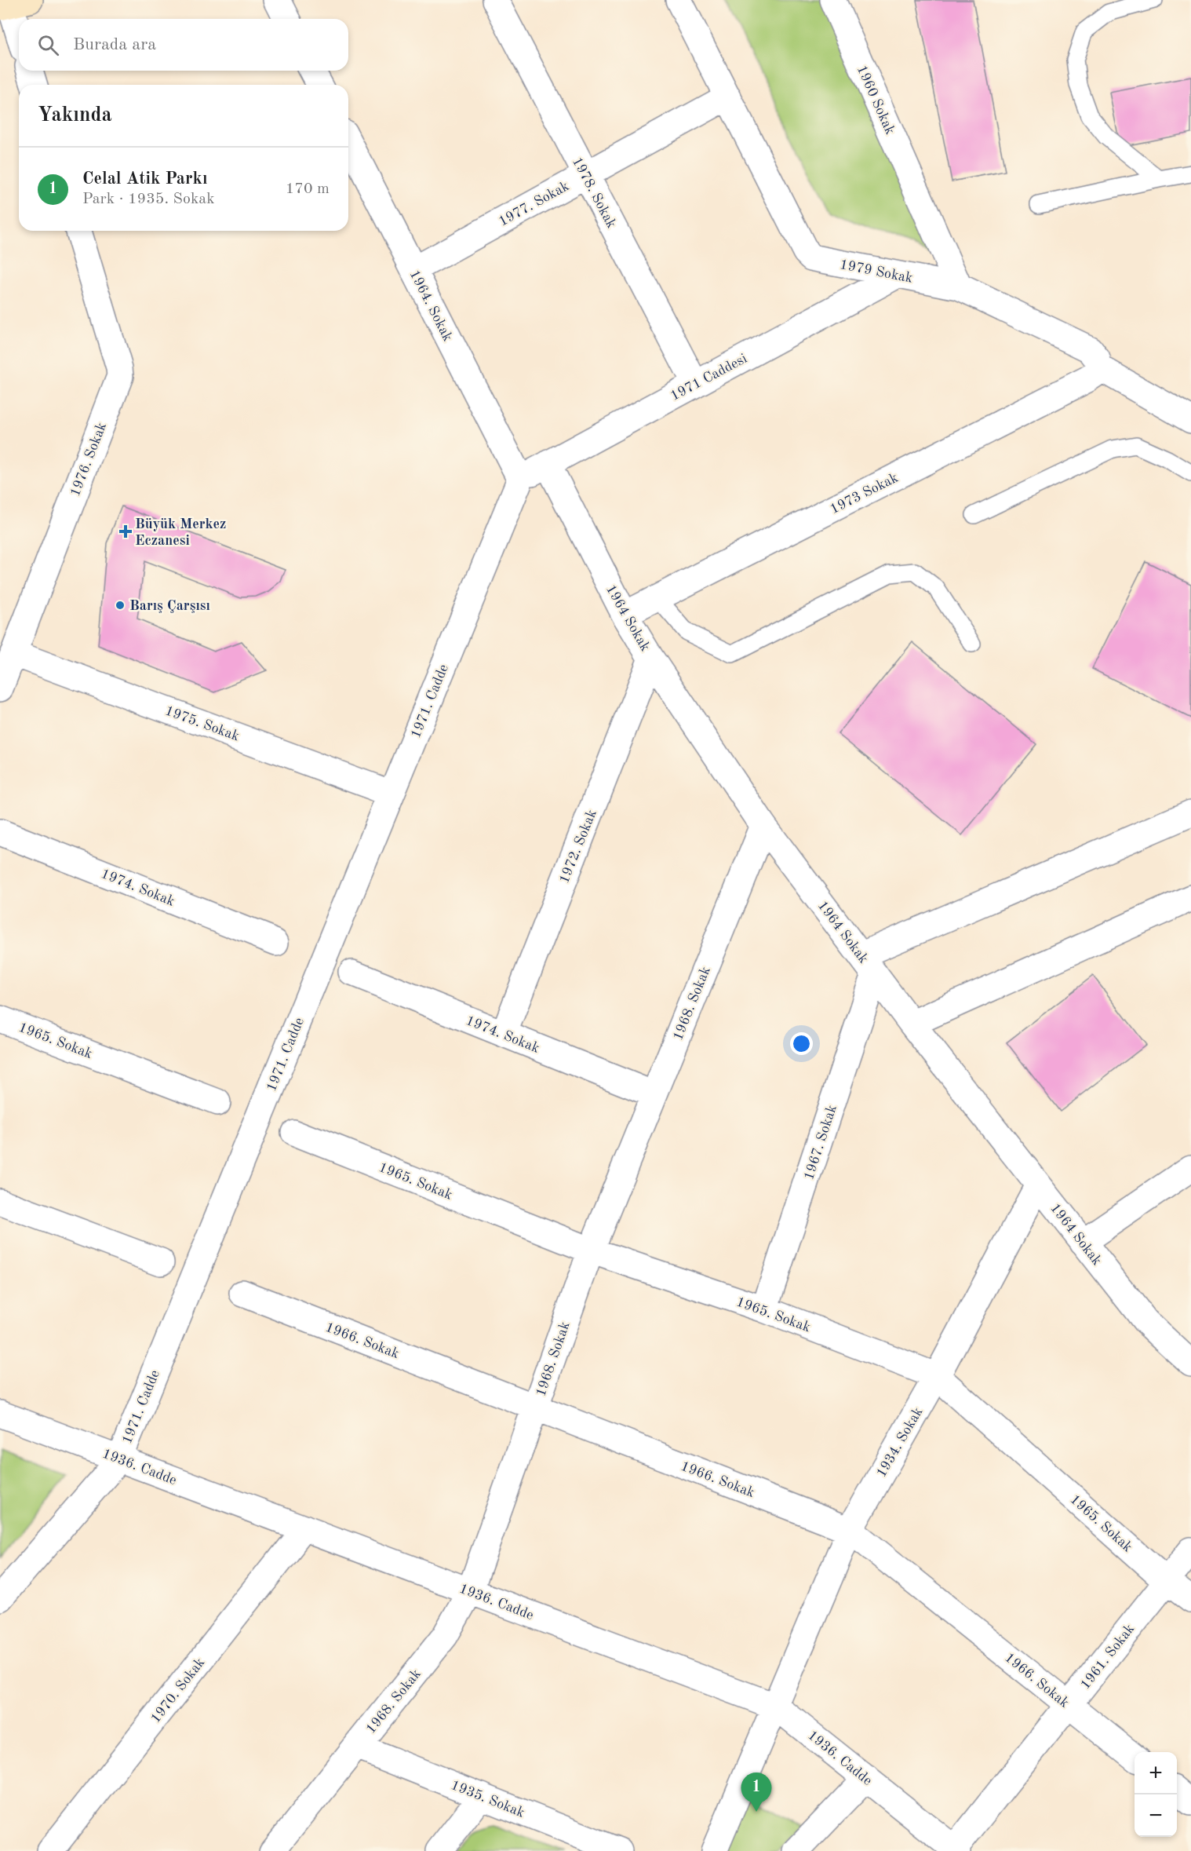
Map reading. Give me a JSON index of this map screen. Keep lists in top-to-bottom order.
{
  "streets": {
    "street": [
      "1960 Sokak",
      "1978. Sokak",
      "1977. Sokak",
      "1979 Sokak",
      "1964. Sokak",
      "1971 Caddesi",
      "1976. Sokak",
      "1973 Sokak",
      "1964 Sokak",
      "1971. Cadde",
      "1975. Sokak",
      "1972. Sokak",
      "1974. Sokak",
      "1968. Sokak",
      "1965. Sokak",
      "1967. Sokak",
      "1966. Sokak",
      "1934. Sokak",
      "1936. Cadde",
      "1961. Sokak",
      "1970. Sokak",
      "1935. Sokak"
    ]
  },
  "crossings": [
    ["1960 Sokak", "1979 Sokak"],
    ["1978. Sokak", "1977. Sokak"],
    ["1978. Sokak", "1971 Caddesi"],
    ["1977. Sokak", "1979 Sokak"],
    ["1977. Sokak", "1964. Sokak"],
    ["1979 Sokak", "1971 Caddesi"],
    ["1979 Sokak", "1973 Sokak"],
    ["1964. Sokak", "1971 Caddesi"],
    ["1964. Sokak", "1971. Cadde"],
    ["1971 Caddesi", "1964 Sokak"],
    ["1971 Caddesi", "1971. Cadde"],
    ["1976. Sokak", "1975. Sokak"],
    ["1973 Sokak", "1964 Sokak"],
    ["1964 Sokak", "1972. Sokak"],
    ["1964 Sokak", "1968. Sokak"],
    ["1964 Sokak", "1967. Sokak"],
    ["1964 Sokak", "1934. Sokak"],
    ["1971. Cadde", "1975. Sokak"],
    ["1971. Cadde", "1936. Cadde"],
    ["1972. Sokak", "1974. Sokak"],
    ["1974. Sokak", "1968. Sokak"],
    ["1968. Sokak", "1965. Sokak"],
    ["1968. Sokak", "1966. Sokak"],
    ["1968. Sokak", "1936. Cadde"],
    ["1968. Sokak", "1935. Sokak"],
    ["1965. Sokak", "1967. Sokak"],
    ["1965. Sokak", "1934. Sokak"],
    ["1965. Sokak", "1961. Sokak"],
    ["1966. Sokak", "1934. Sokak"],
    ["1966. Sokak", "1961. Sokak"],
    ["1934. Sokak", "1936. Cadde"],
    ["1936. Cadde", "1961. Sokak"],
    ["1936. Cadde", "1970. Sokak"]
  ],
  "places": {
    "health": ["Büyük Merkez Eczanesi"],
    "other": ["Barış Çarşısı"]
  },
  "page": {
    "search": "Burada ara",
    "heading": "Yakında",
    "list": [
      {
        "mark": "1",
        "name": "Celal Atik Parkı",
        "note": "Park · 1935. Sokak",
        "value": "170 m"
      }
    ],
    "map_buttons": ["+", "−"],
    "pins": "1"
  }
}
